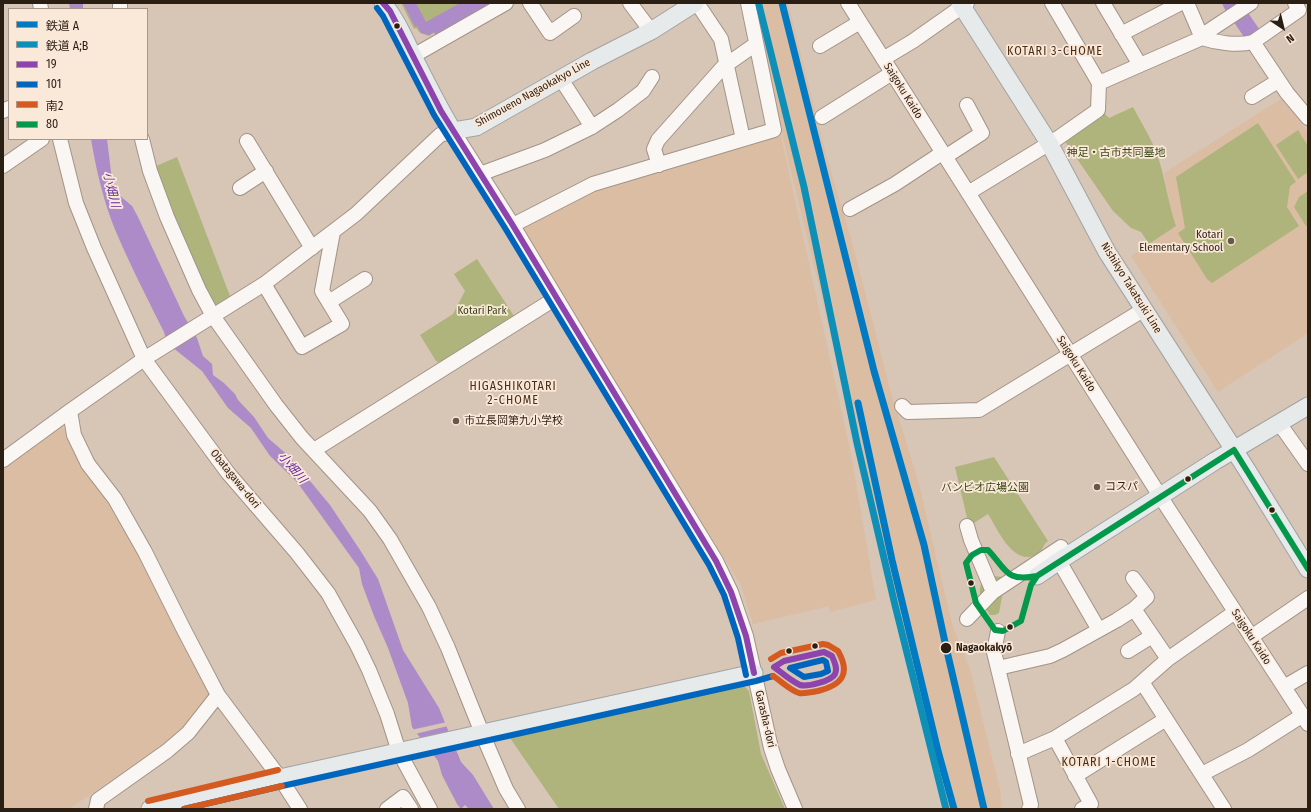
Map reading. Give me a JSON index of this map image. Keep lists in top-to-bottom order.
{
  "streets": {
    "main road": ["Shimoueno Nagaokakyo Line", "Nishikyo Takatsuki Line"],
    "street": ["Saigoku Kaido", "Obatagawa-dori", "Garasha-dori"]
  },
  "crossings": [
    ["Shimoueno Nagaokakyo Line", "Garasha-dori"]
  ],
  "districts": ["KOTARI 3-CHOME", "HIGASHIKOTARI 2-CHOME", "KOTARI 1-CHOME"],
  "water": ["小畑川"],
  "parks": ["神足・古市共同墓地", "Kotari Park", "バンビオ広場公園"],
  "places": [
    "Kotari Elementary School",
    "市立長岡第九小学校",
    "コスパ",
    "Nagaokakyō"
  ],
  "lines": [
    "rail line A",
    "transit line 19",
    "rail line A;B",
    "transit line 101",
    "transit line 80",
    "transit line 南2"
  ],
  "legend": [
    "鉄道 A",
    "鉄道 A;B",
    "19",
    "101",
    "南2",
    "80"
  ],
  "north": "bottom right"
}
